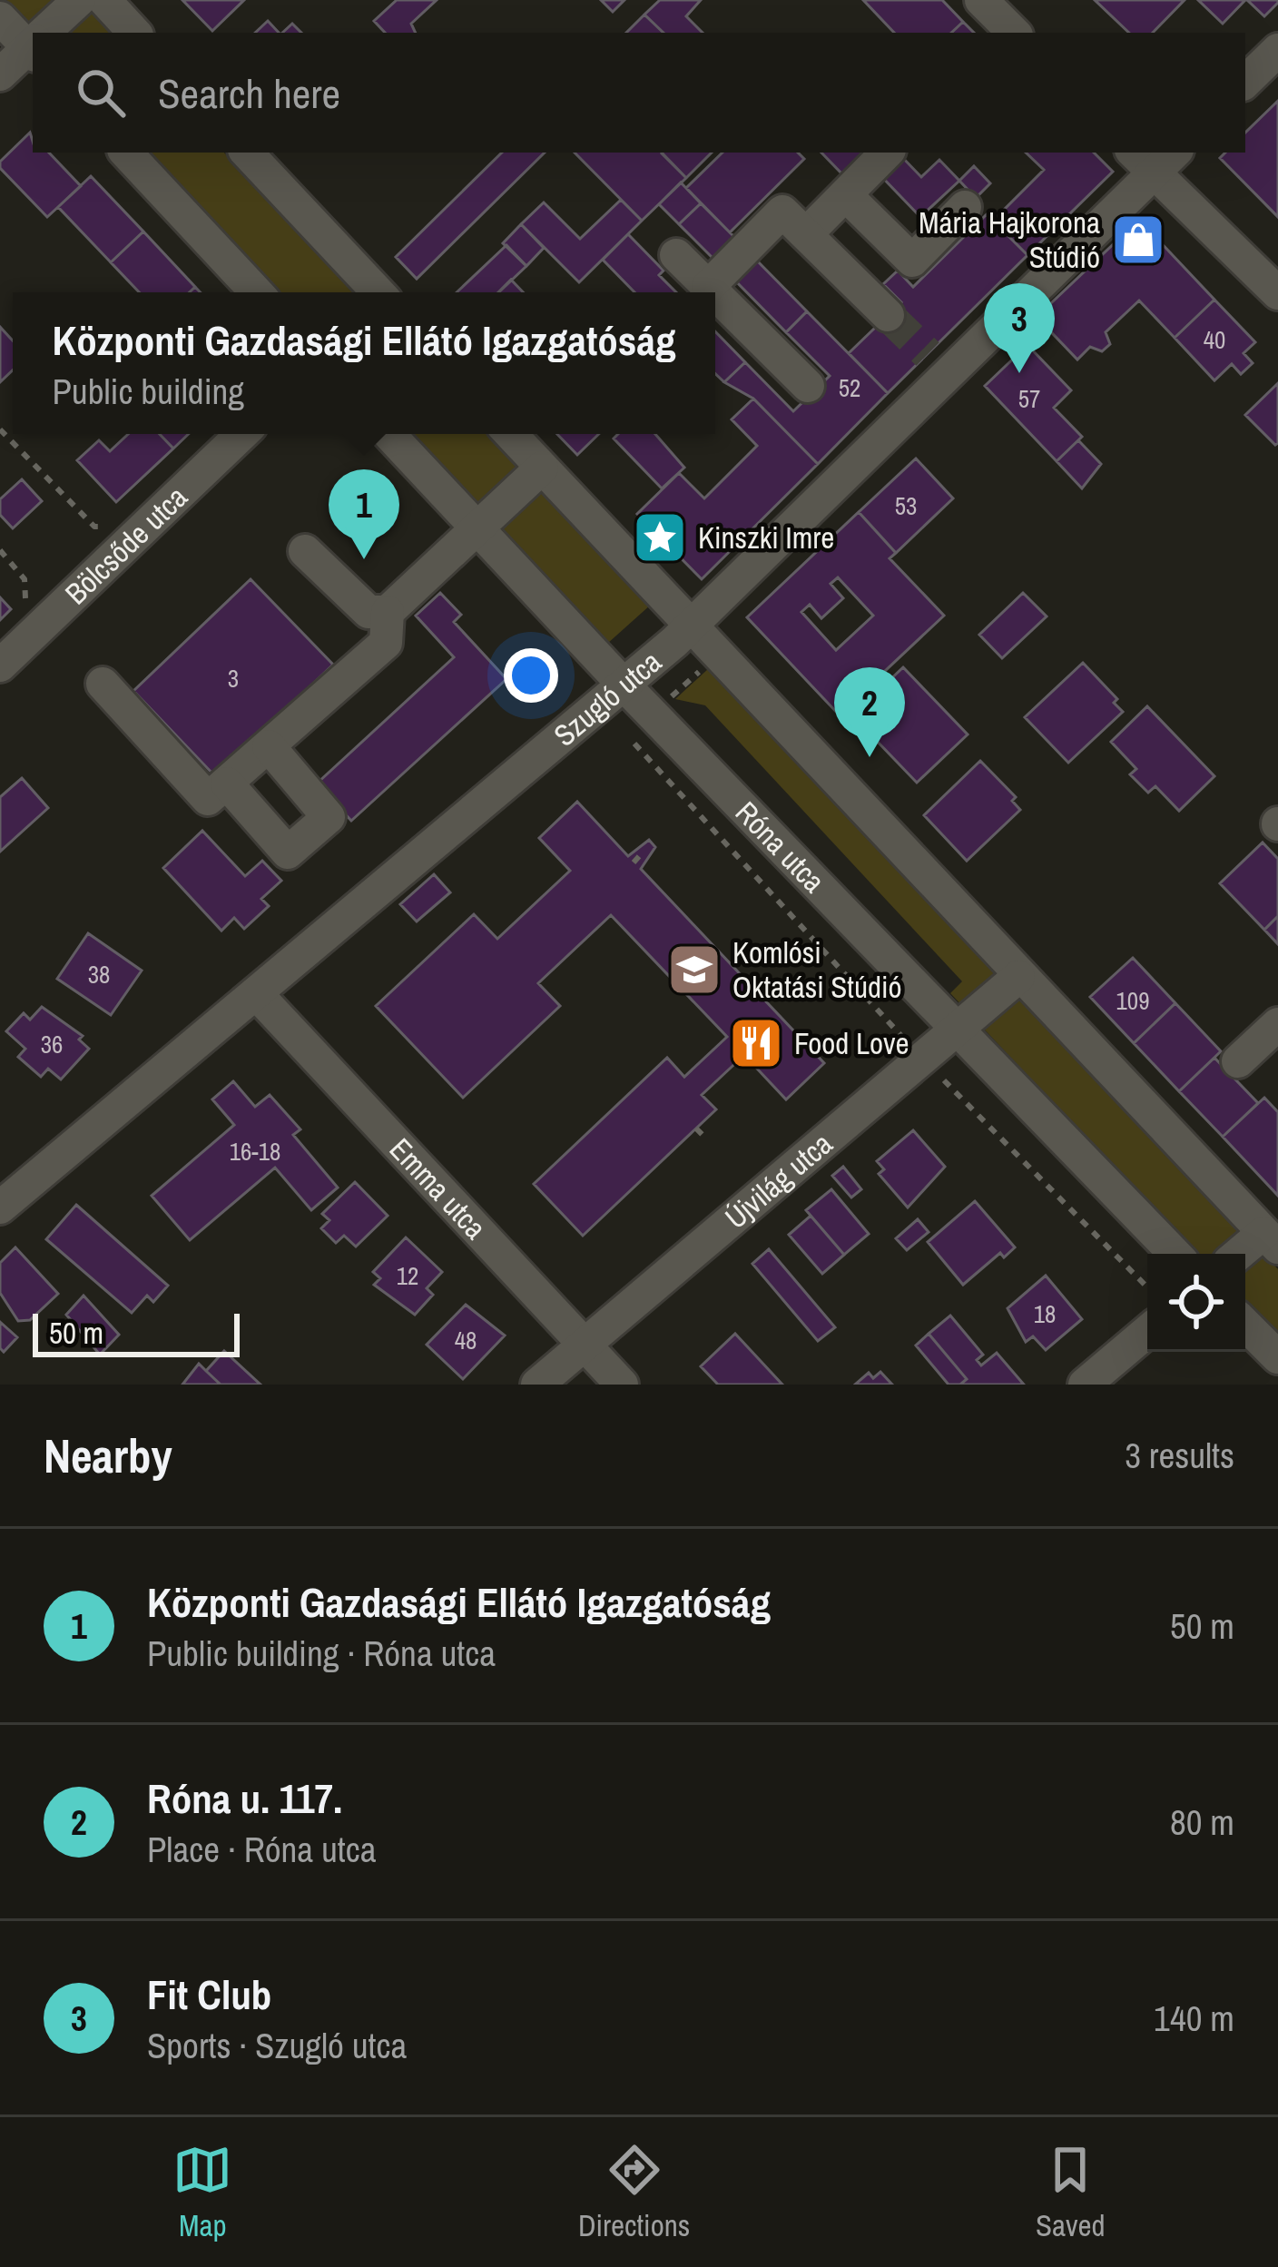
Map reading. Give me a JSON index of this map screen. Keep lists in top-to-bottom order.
{
  "streets": {
    "street": [
      "Bölcsőde utca",
      "Szugló utca",
      "Róna utca",
      "Újvilág utca",
      "Emma utca"
    ]
  },
  "crossings": [
    ["Szugló utca", "Róna utca"],
    ["Szugló utca", "Emma utca"],
    ["Róna utca", "Újvilág utca"],
    ["Újvilág utca", "Emma utca"]
  ],
  "places": {
    "shop": ["Mária Hajkorona Stúdió"],
    "place": ["Kinszki Imre"],
    "school or university": ["Komlósi Oktatási Stúdió"],
    "restaurant": ["Food Love"]
  },
  "house_numbers": [
    "40",
    "52",
    "57",
    "53",
    "3",
    "38",
    "109",
    "36",
    "16-18",
    "12",
    "18",
    "48"
  ],
  "scale_bar": "50 m",
  "page": {
    "search": "Search here",
    "pins": ["3", "1", "2"],
    "popup": ["Központi Gazdasági Ellátó Igazgatóság", "Public building"],
    "scale": "50 m",
    "heading": ["Nearby", "3 results"],
    "list": [
      {
        "mark": "1",
        "name": "Központi Gazdasági Ellátó Igazgatóság",
        "note": "Public building · Róna utca",
        "value": "50 m"
      },
      {
        "mark": "2",
        "name": "Róna u. 117.",
        "note": "Place · Róna utca",
        "value": "80 m"
      },
      {
        "mark": "3",
        "name": "Fit Club",
        "note": "Sports · Szugló utca",
        "value": "140 m"
      }
    ],
    "nav": ["Map", "Directions", "Saved"]
  }
}
